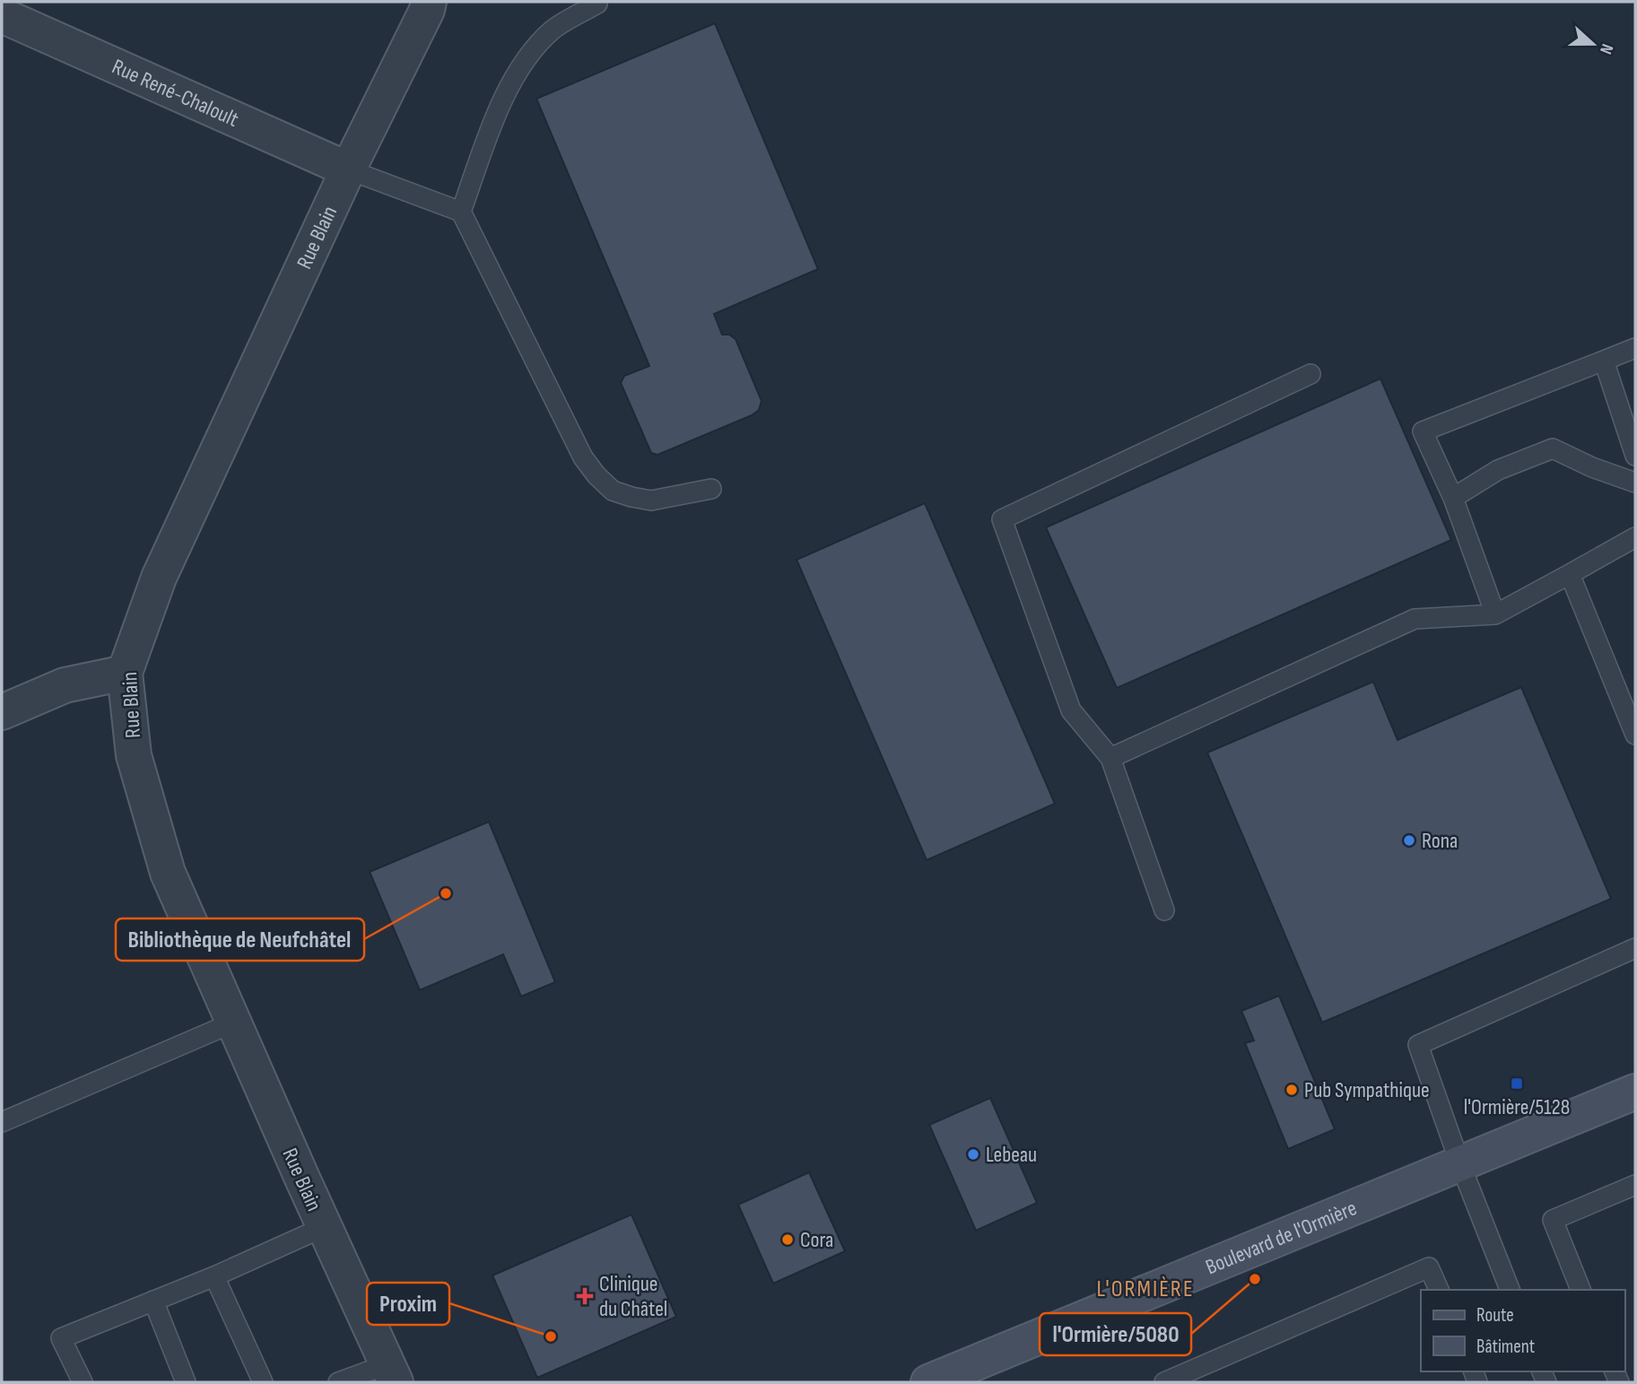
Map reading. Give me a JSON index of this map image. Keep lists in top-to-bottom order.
{
  "streets": {
    "main road": ["Boulevard de l'Ormière"],
    "street": ["Rue René-Chaloult", "Rue Blain"]
  },
  "crossings": [
    ["Rue René-Chaloult", "Rue Blain"]
  ],
  "districts": ["L'ORMIÈRE"],
  "places": {
    "other": [
      "Rona",
      "Bibliothèque de Neufchâtel",
      "Pub Sympathique",
      "Lebeau",
      "Cora",
      "l'Ormière/5080",
      "Proxim"
    ],
    "transit": ["l'Ormière/5128"],
    "health": ["Clinique du Châtel"]
  },
  "legend": ["Route", "Bâtiment"],
  "north": "right"
}
